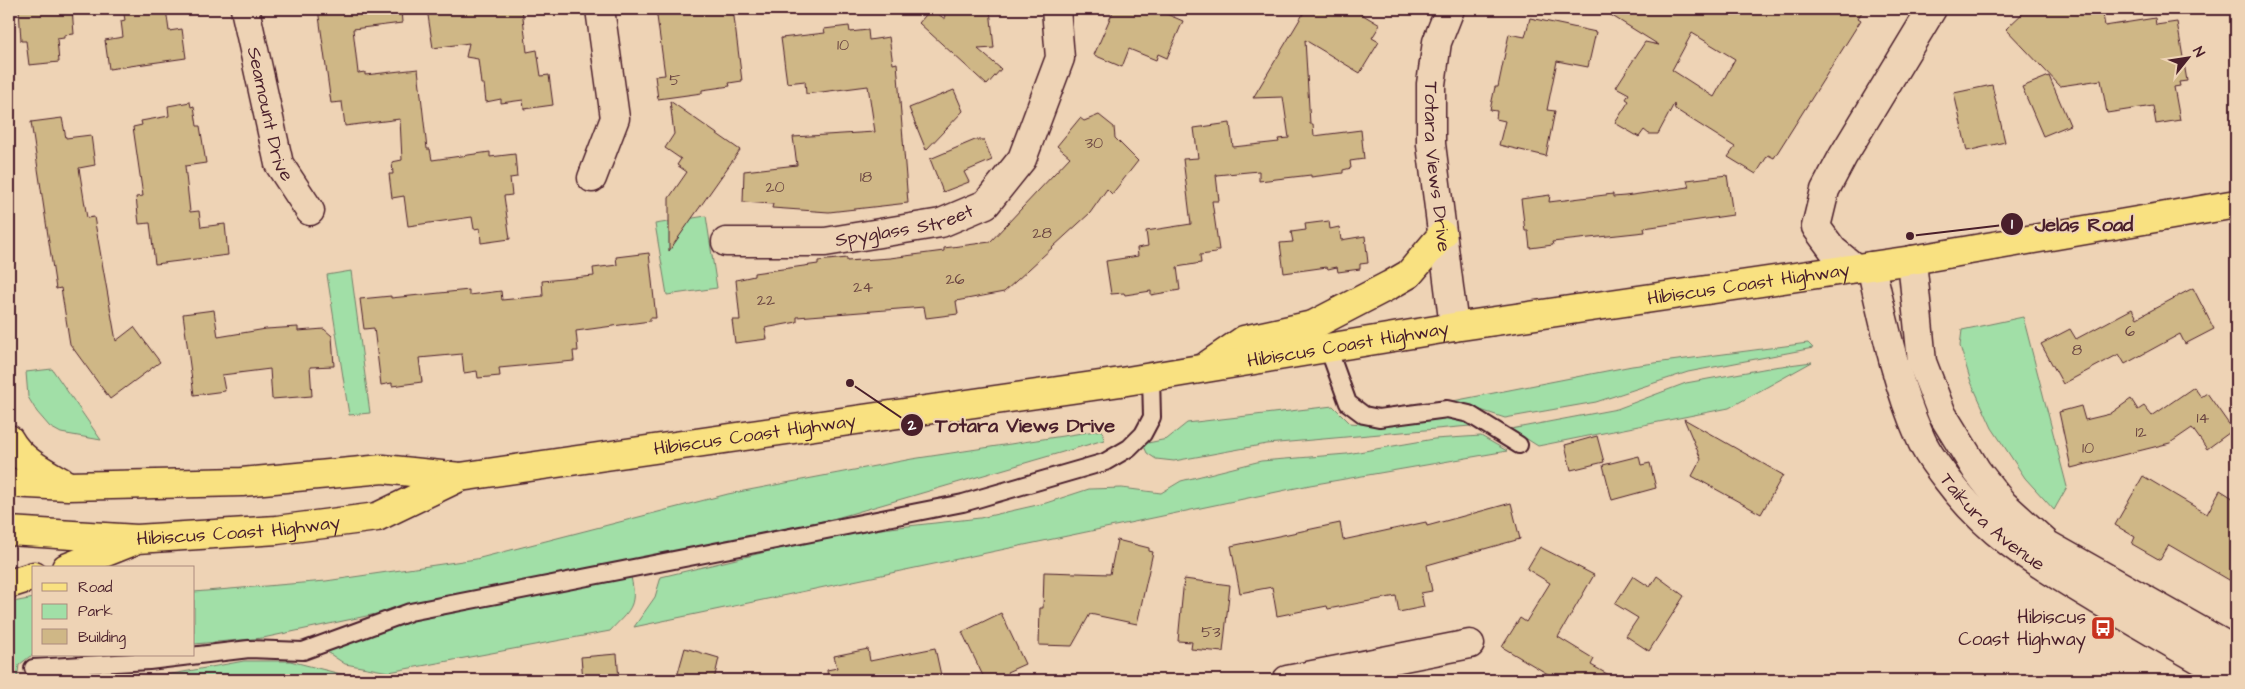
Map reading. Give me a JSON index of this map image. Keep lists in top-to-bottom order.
{
  "streets": {
    "main road": ["Hibiscus Coast Highway"],
    "street": [
      "Seamount Drive",
      "Totara Views Drive",
      "Spyglass Street",
      "Taikura Avenue"
    ]
  },
  "crossings": [
    ["Totara Views Drive", "Hibiscus Coast Highway"],
    ["Hibiscus Coast Highway", "Taikura Avenue"]
  ],
  "places": {
    "other": ["Jelas Road", "Totara Views Drive"],
    "bus stop": ["Hibiscus Coast Highway"]
  },
  "house_numbers": [
    "10",
    "5",
    "30",
    "18",
    "20",
    "28",
    "26",
    "24",
    "22",
    "6",
    "8",
    "14",
    "12",
    "10",
    "53"
  ],
  "legend": ["Road", "Park", "Building"],
  "north": "top right"
}
